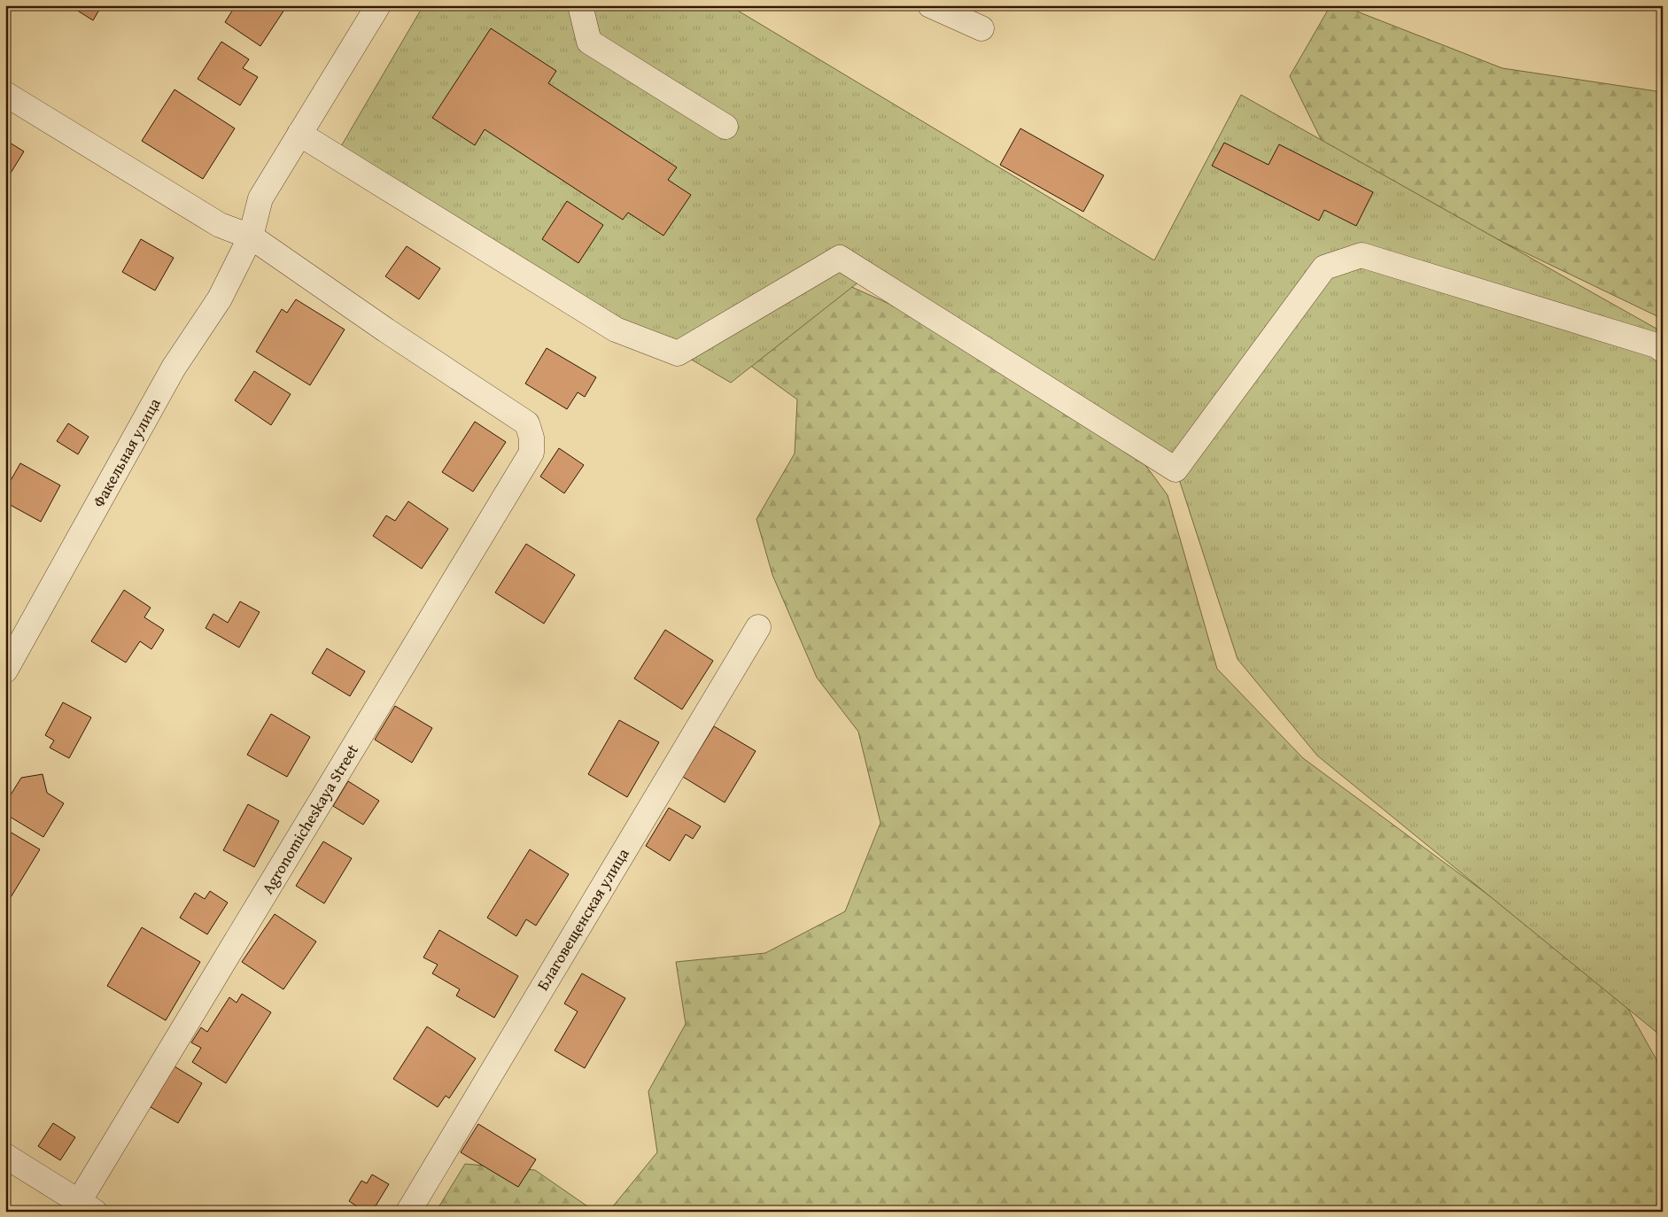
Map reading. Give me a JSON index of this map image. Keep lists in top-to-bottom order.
{
  "streets": {
    "street": ["Факельная улица", "Agronomicheskaya Street", "Благовещенская улица"]
  },
  "crossings": [
    ["Факельная улица", "Agronomicheskaya Street"]
  ]
}
